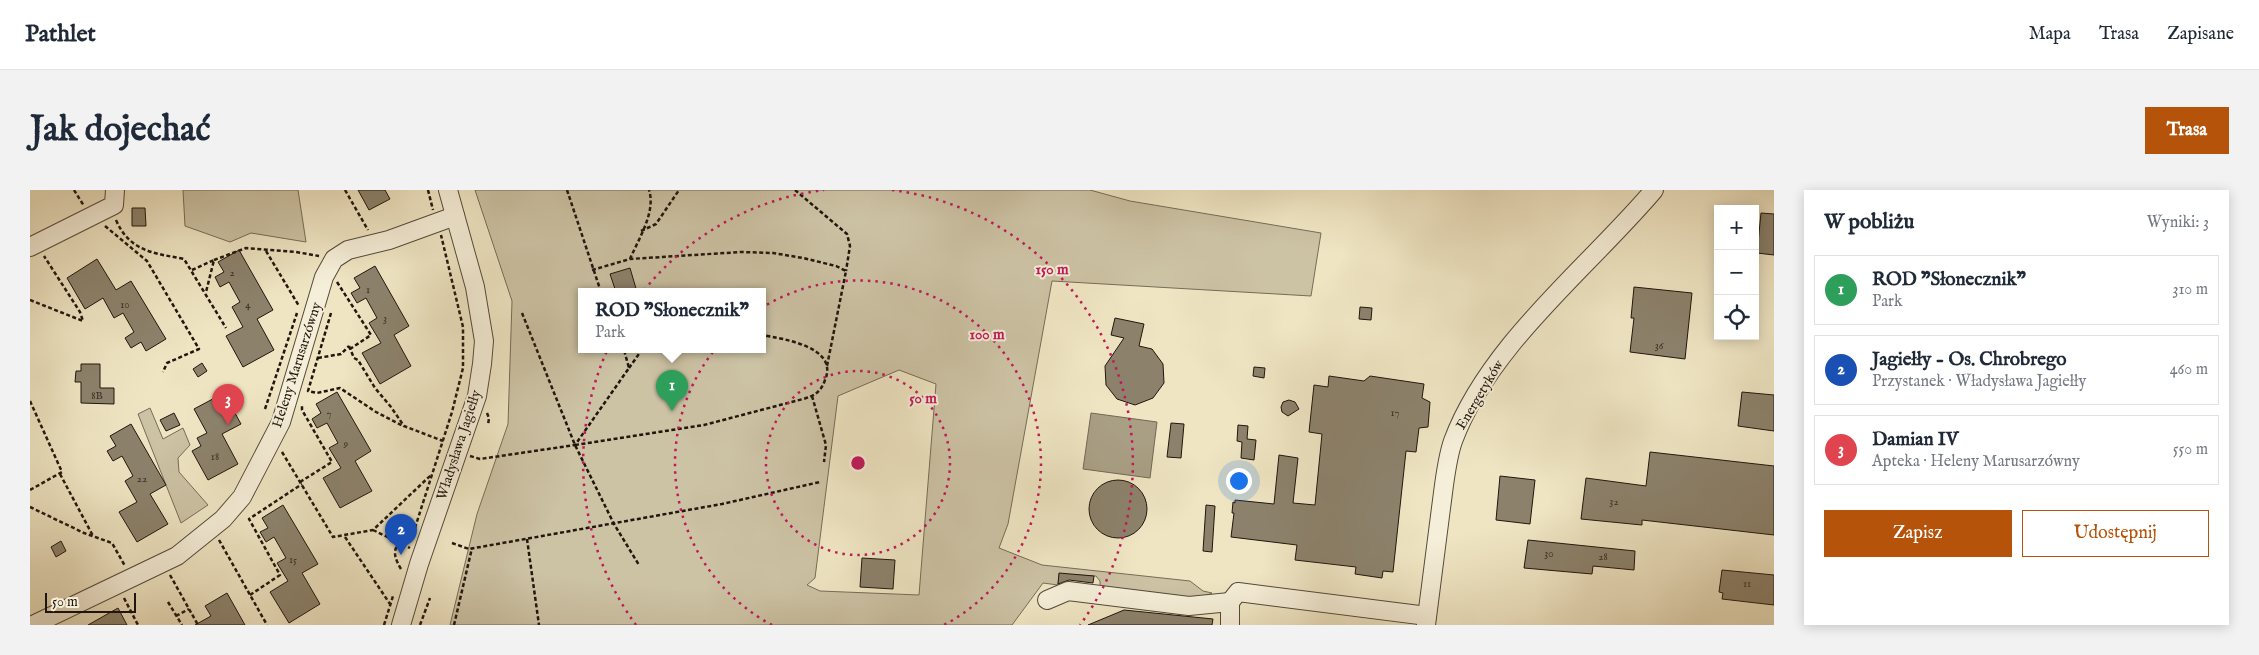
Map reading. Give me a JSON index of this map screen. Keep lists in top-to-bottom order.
{
  "streets": {
    "street": ["Heleny Marusarzówny", "Energetyków", "Władysława Jagiełły"]
  },
  "crossings": [
    ["Heleny Marusarzówny", "Władysława Jagiełły"]
  ],
  "house_numbers": [
    "2",
    "1",
    "10",
    "4",
    "3",
    "36",
    "8B",
    "17",
    "7",
    "9",
    "18",
    "22",
    "32",
    "30",
    "28",
    "15",
    "11"
  ],
  "scale_bar": "50 m",
  "page": {
    "header": "Pathlet",
    "nav": ["Mapa", "Trasa", "Zapisane"],
    "buttons": [
      "Trasa",
      ["Zapisz", "Udostępnij"]
    ],
    "title": "Jak dojechać",
    "heading": ["W pobliżu", "Wyniki: 3"],
    "map_buttons": ["+", "−"],
    "list": [
      {
        "mark": "1",
        "name": "ROD \"Słonecznik\"",
        "note": "Park",
        "value": "310 m"
      },
      {
        "mark": "2",
        "name": "Jagiełły - Os. Chrobrego",
        "note": "Przystanek · Władysława Jagiełły",
        "value": "460 m"
      },
      {
        "mark": "3",
        "name": "Damian IV",
        "note": "Apteka · Heleny Marusarzówny",
        "value": "550 m"
      }
    ],
    "popup": ["ROD \"Słonecznik\"", "Park"],
    "pins": ["1", "3", "2"],
    "scale": "50 m"
  },
  "rings": ["150 m", "100 m", "50 m"]
}
